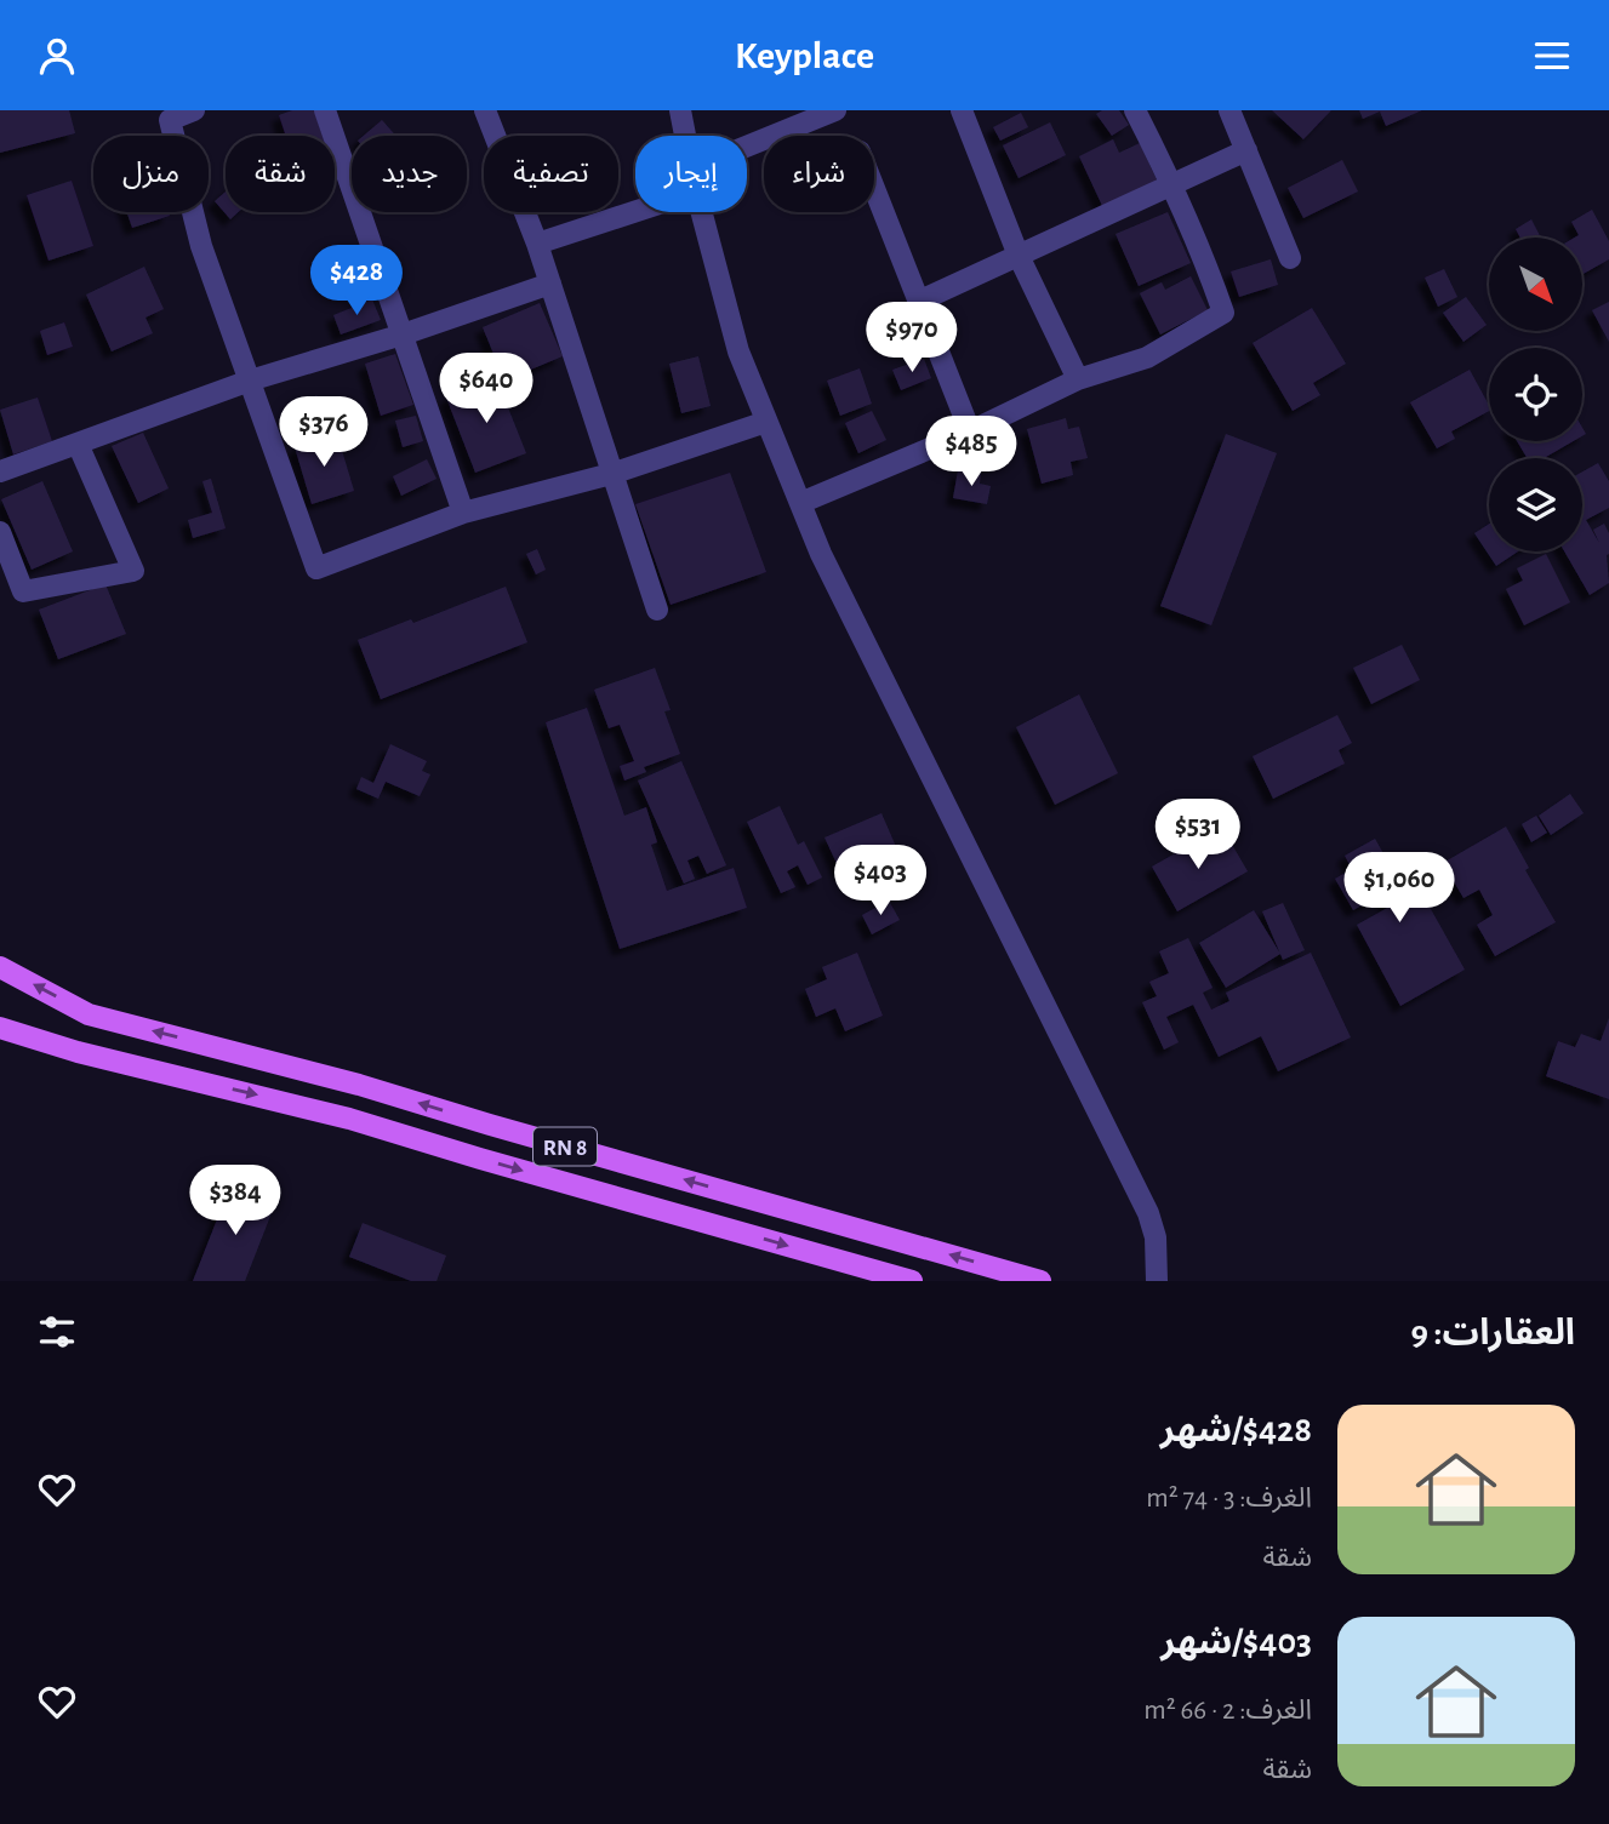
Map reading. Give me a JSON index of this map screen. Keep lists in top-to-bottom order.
{
  "streets": {
    "main road": ["RN 8"]
  },
  "north": "bottom right",
  "page": {
    "header": "Keyplace",
    "chip": [
      "شراء",
      "إيجار",
      "تصفية",
      "جديد",
      "شقة",
      "منزل"
    ],
    "price": [
      "$428",
      "$970",
      "$640",
      "$376",
      "$485",
      "$531",
      "$403",
      "$1,060",
      "$384"
    ],
    "heading": "العقارات: 9",
    "list": [
      {
        "name": "$428/شهر",
        "note": "الغرف: 3 · 74 m² · شقة"
      },
      {
        "name": "$403/شهر",
        "note": "الغرف: 2 · 66 m² · شقة"
      }
    ]
  }
}
